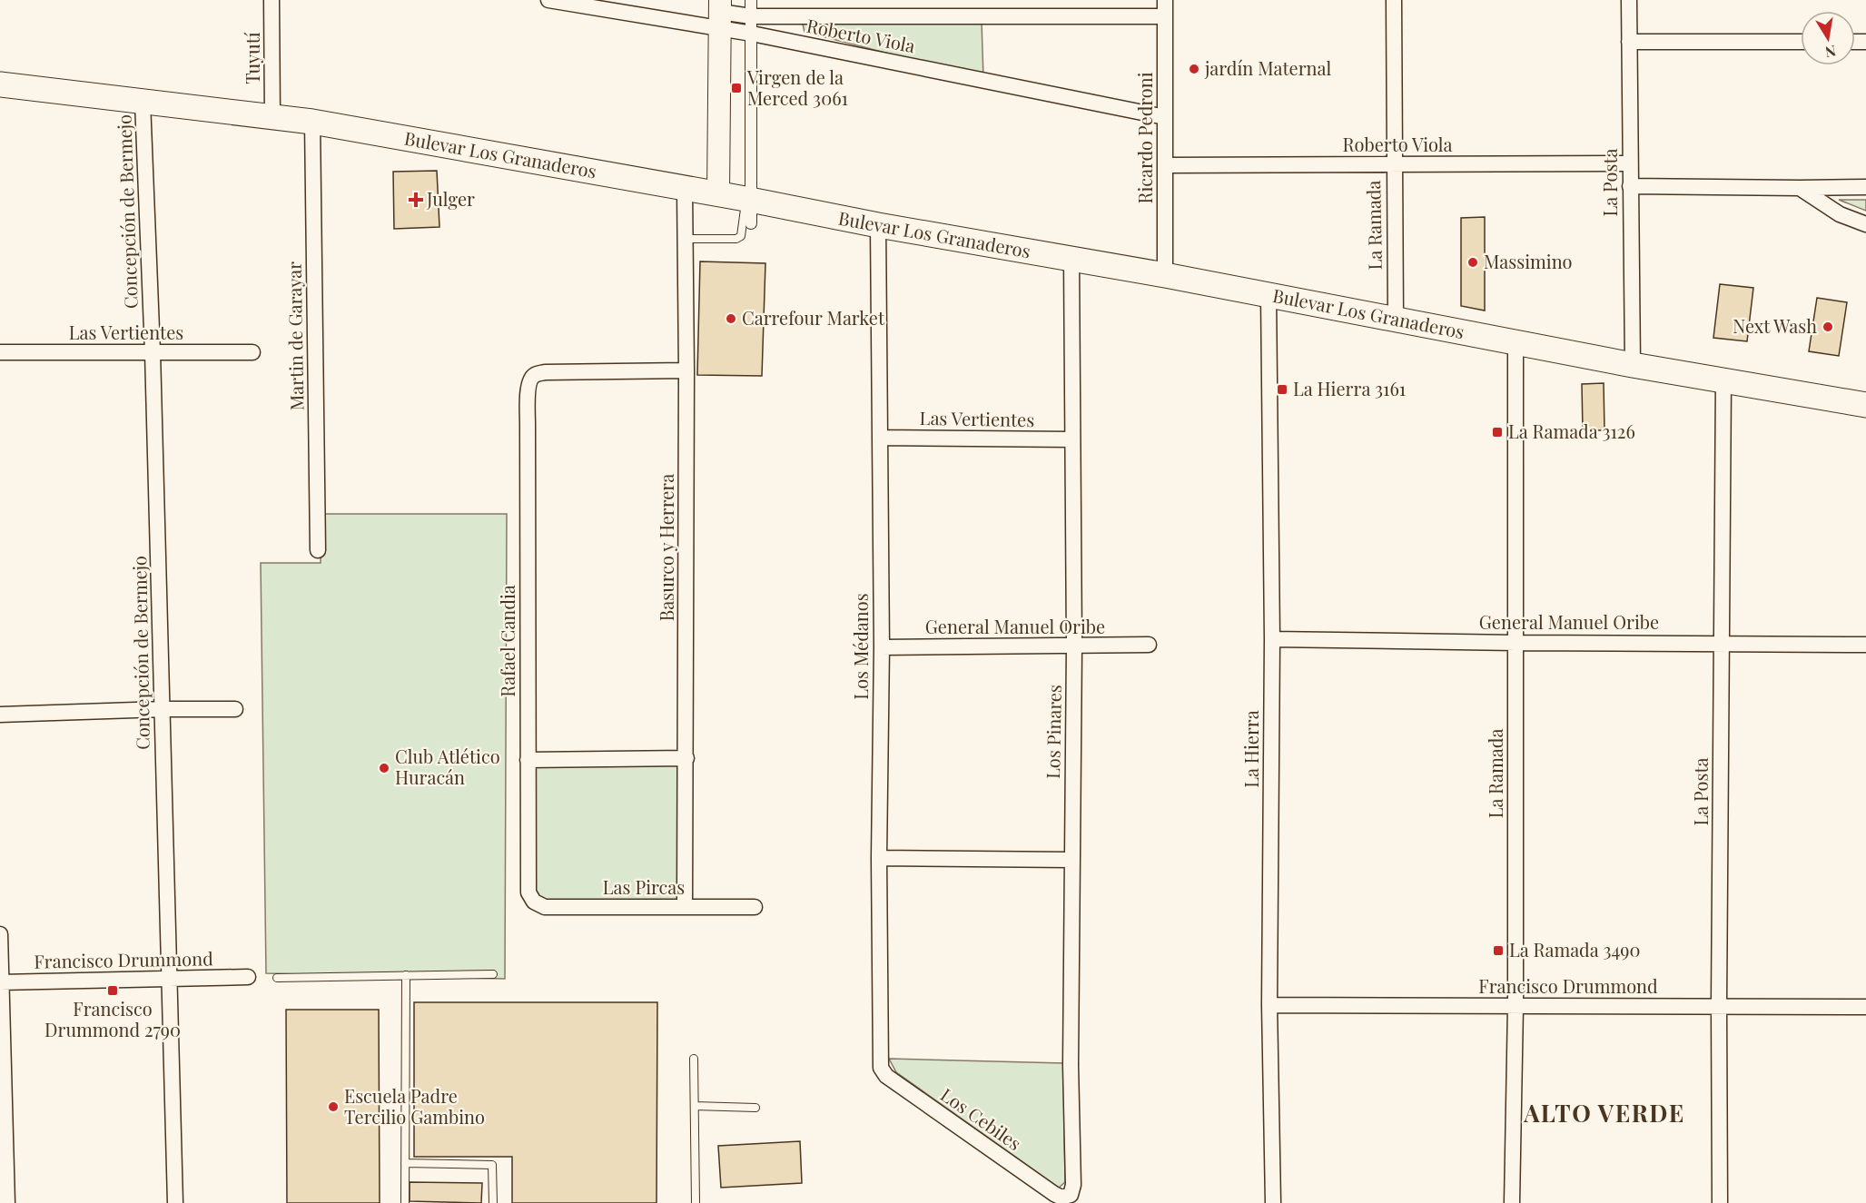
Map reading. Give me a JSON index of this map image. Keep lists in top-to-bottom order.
{
  "streets": {
    "main road": ["Bulevar Los Granaderos"],
    "street": [
      "Roberto Viola",
      "Tuyutí",
      "Ricardo Pedroni",
      "La Posta",
      "Concepción de Bermejo",
      "La Ramada",
      "Las Vertientes",
      "Martin de Garayar",
      "Basurco y Herrera",
      "General Manuel Oribe",
      "Rafael Candia",
      "Los Médanos",
      "Los Pinares",
      "La Hierra",
      "Las Pircas",
      "Francisco Drummond",
      "Los Cebiles"
    ]
  },
  "crossings": [
    ["Roberto Viola", "Ricardo Pedroni"],
    ["Roberto Viola", "La Posta"],
    ["Roberto Viola", "La Ramada"],
    ["Tuyutí", "Bulevar Los Granaderos"],
    ["Ricardo Pedroni", "Bulevar Los Granaderos"],
    ["Bulevar Los Granaderos", "La Posta"],
    ["Bulevar Los Granaderos", "Concepción de Bermejo"],
    ["Bulevar Los Granaderos", "La Ramada"],
    ["Bulevar Los Granaderos", "Martin de Garayar"],
    ["Bulevar Los Granaderos", "Basurco y Herrera"],
    ["Bulevar Los Granaderos", "Los Médanos"],
    ["Bulevar Los Granaderos", "Los Pinares"],
    ["Bulevar Los Granaderos", "La Hierra"],
    ["La Posta", "General Manuel Oribe"],
    ["La Posta", "Francisco Drummond"],
    ["Concepción de Bermejo", "Las Vertientes"],
    ["Concepción de Bermejo", "Francisco Drummond"],
    ["La Ramada", "General Manuel Oribe"],
    ["La Ramada", "Francisco Drummond"],
    ["Las Vertientes", "Los Médanos"],
    ["Las Vertientes", "Los Pinares"],
    ["Basurco y Herrera", "Rafael Candia"],
    ["Basurco y Herrera", "Las Pircas"],
    ["General Manuel Oribe", "Los Médanos"],
    ["General Manuel Oribe", "Los Pinares"],
    ["General Manuel Oribe", "La Hierra"],
    ["Rafael Candia", "Las Pircas"],
    ["Los Médanos", "Los Cebiles"],
    ["Los Pinares", "Los Cebiles"],
    ["La Hierra", "Francisco Drummond"]
  ],
  "districts": ["ALTO VERDE"],
  "places": {
    "other": [
      "jardín Maternal",
      "Massimino",
      "Carrefour Market",
      "Next Wash",
      "Club Atlético Huracán",
      "Escuela Padre Tercilio Gambino"
    ],
    "transit": [
      "Virgen de la Merced 3061",
      "La Hierra 3161",
      "La Ramada 3126",
      "La Ramada 3490",
      "Francisco Drummond 2790"
    ],
    "health": ["Julger"]
  },
  "north": "bottom"
}
